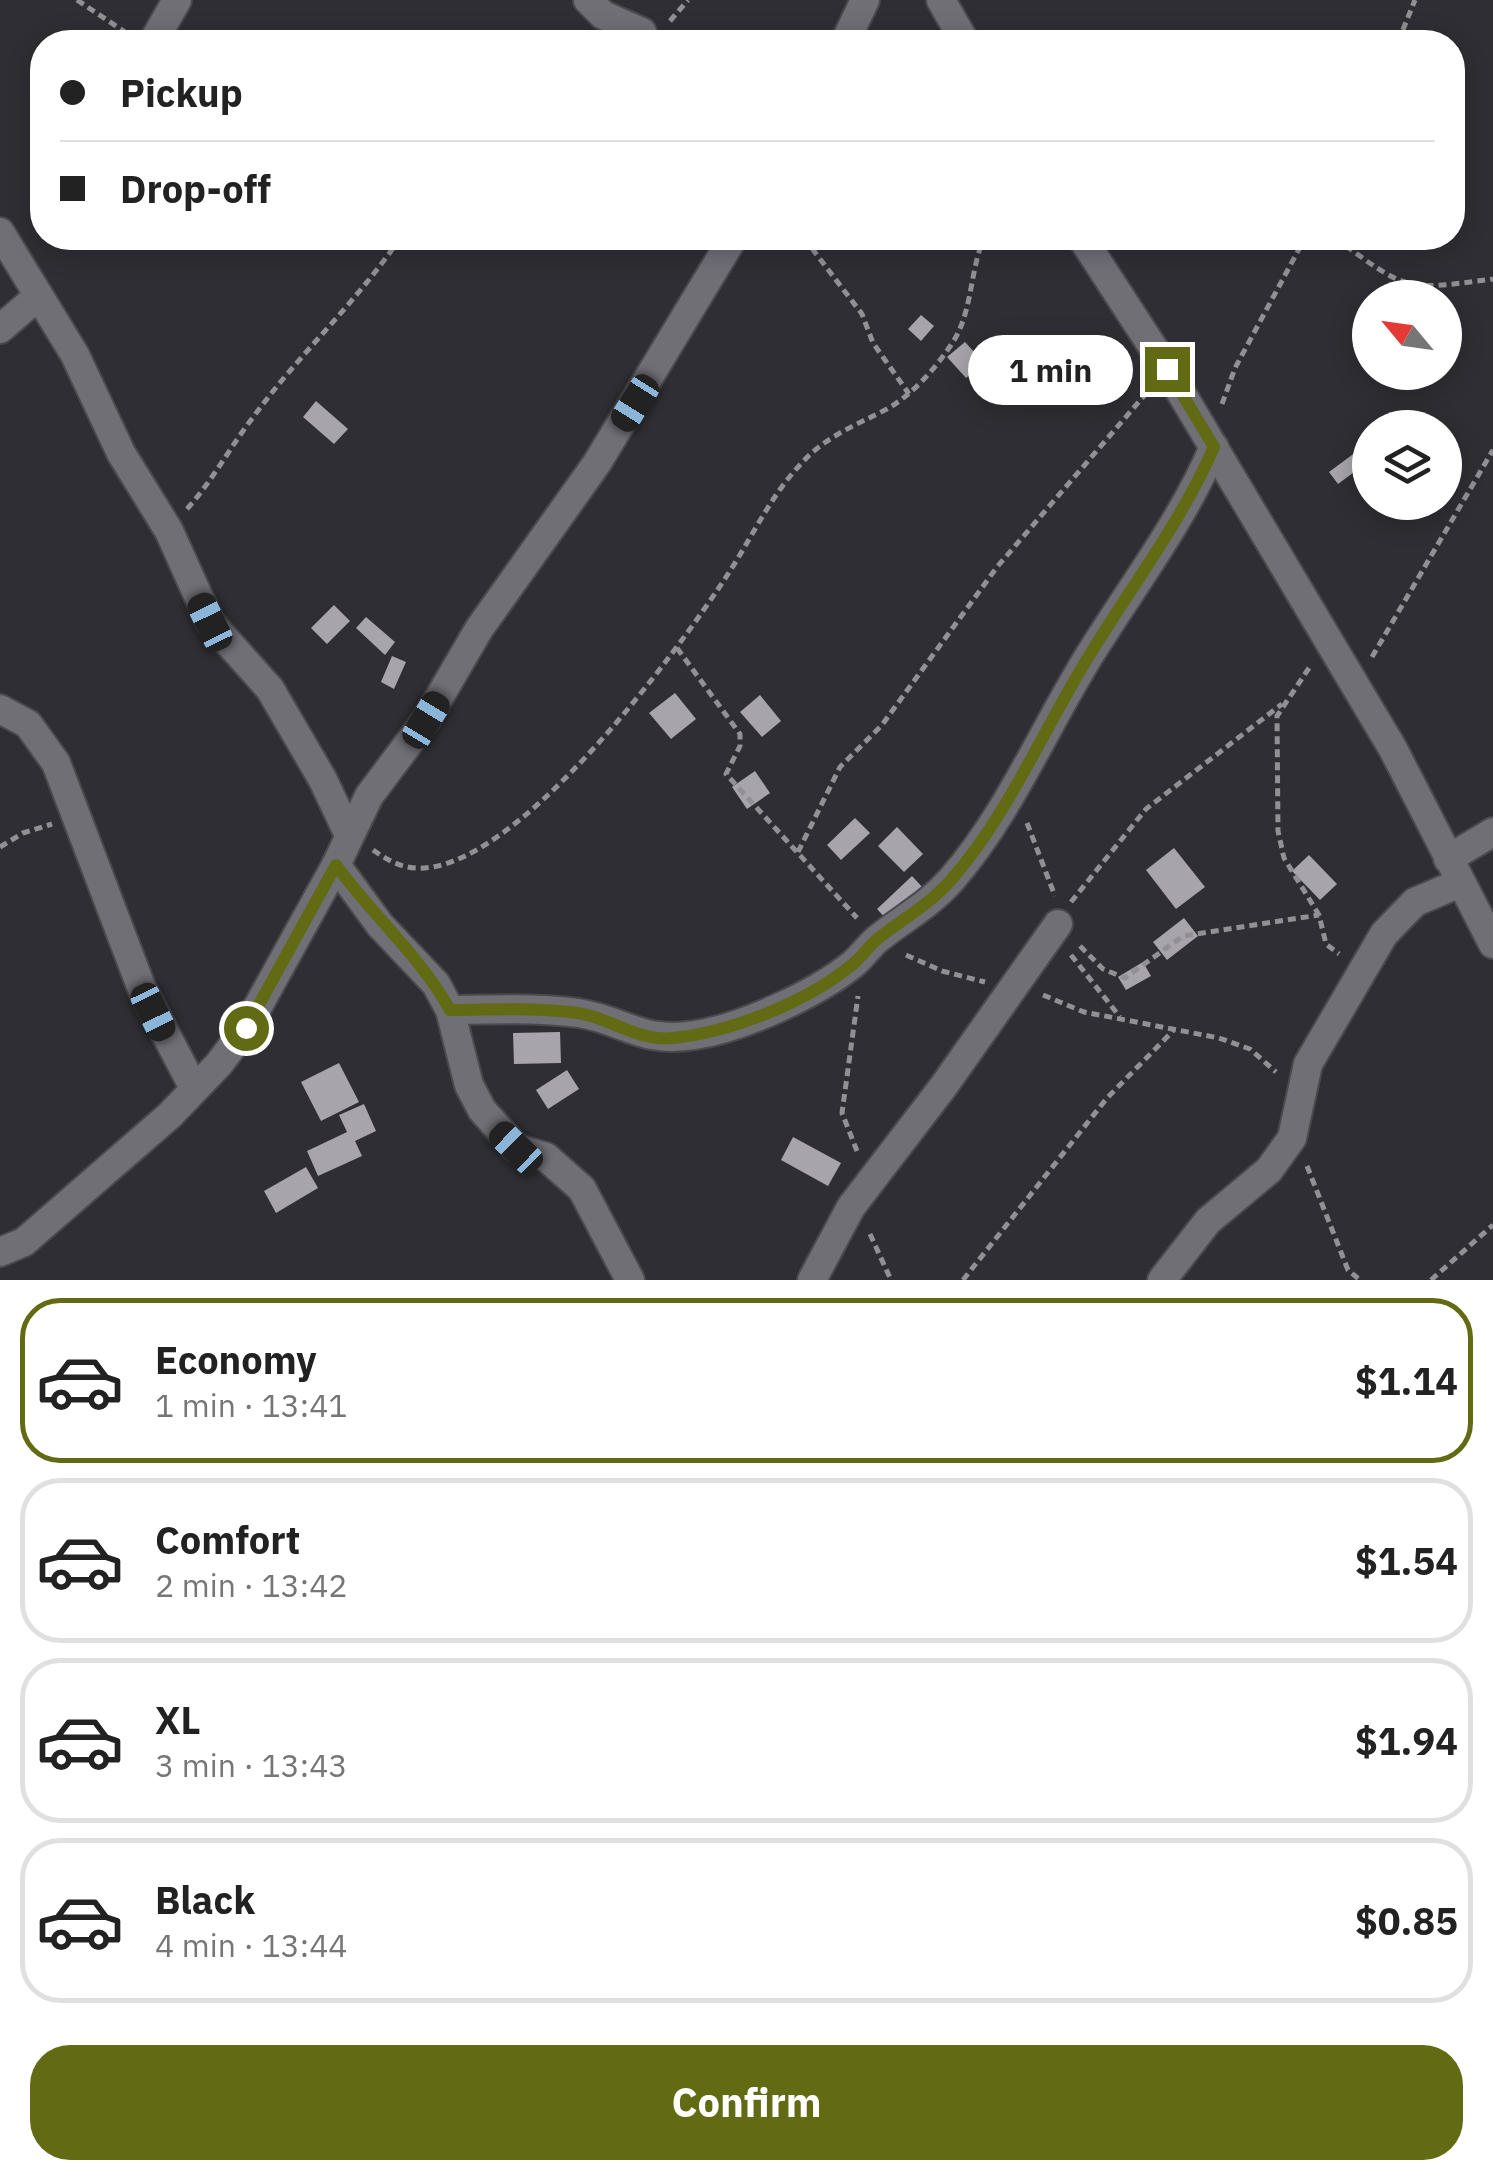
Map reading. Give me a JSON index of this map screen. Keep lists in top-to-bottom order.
{
  "north": "top left",
  "page": {
    "banner": ["Pickup", "Drop-off"],
    "bubble": "1 min",
    "list": [
      {
        "name": "Economy",
        "note": "1 min · 13:41",
        "value": "$1.14"
      },
      {
        "name": "Comfort",
        "note": "2 min · 13:42",
        "value": "$1.54"
      },
      {
        "name": "XL",
        "note": "3 min · 13:43",
        "value": "$1.94"
      },
      {
        "name": "Black",
        "note": "4 min · 13:44",
        "value": "$0.85"
      }
    ],
    "buttons": "Confirm"
  }
}
